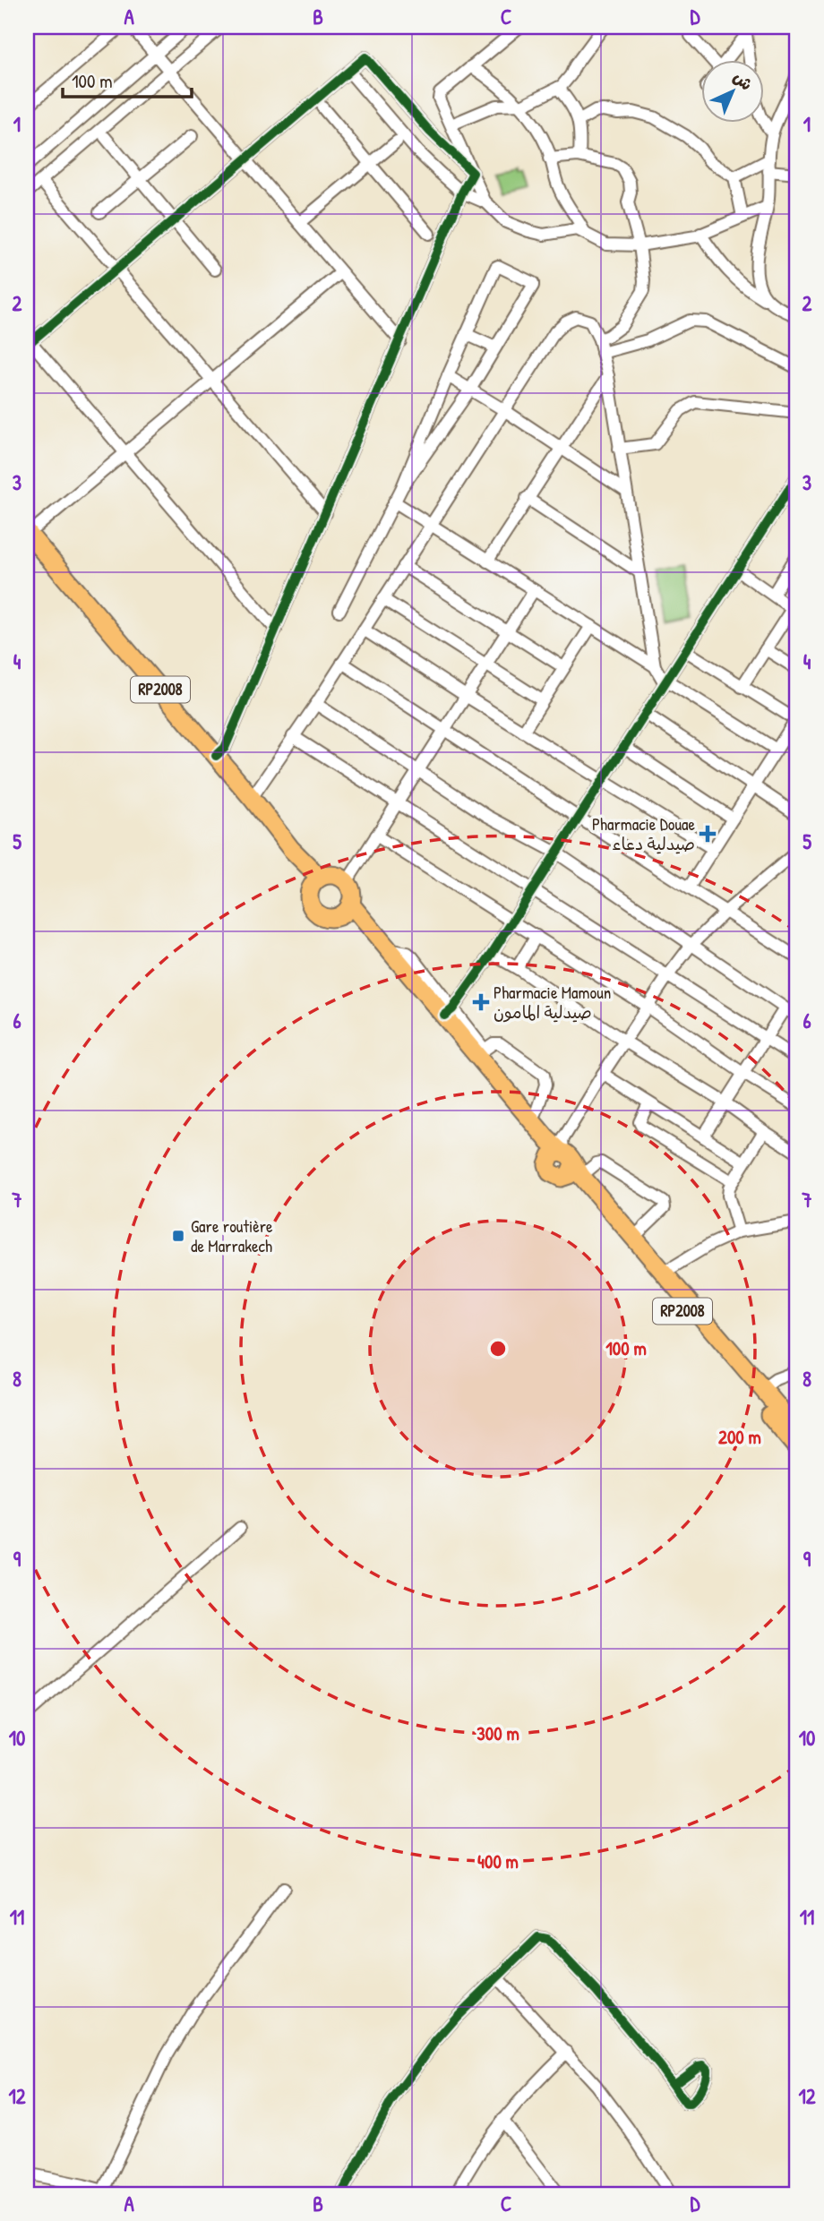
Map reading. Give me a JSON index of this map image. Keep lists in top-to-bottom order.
{
  "streets": {
    "highway": ["RP2008"]
  },
  "places": {
    "health": ["Pharmacie Douae صيدلية دعاء", "Pharmacie Mamoun صيدلية المامون"],
    "transit": ["Gare routière de Marrakech"]
  },
  "scale_bar": "100 m",
  "north": "top right",
  "grid": {
    "columns": [
      "A",
      "B",
      "C",
      "D"
    ],
    "rows": [
      "1",
      "2",
      "3",
      "4",
      "5",
      "6",
      "7",
      "8",
      "9",
      "10",
      "11",
      "12"
    ]
  },
  "rings": [
    "100 m",
    "200 m",
    "300 m",
    "400 m"
  ]
}
